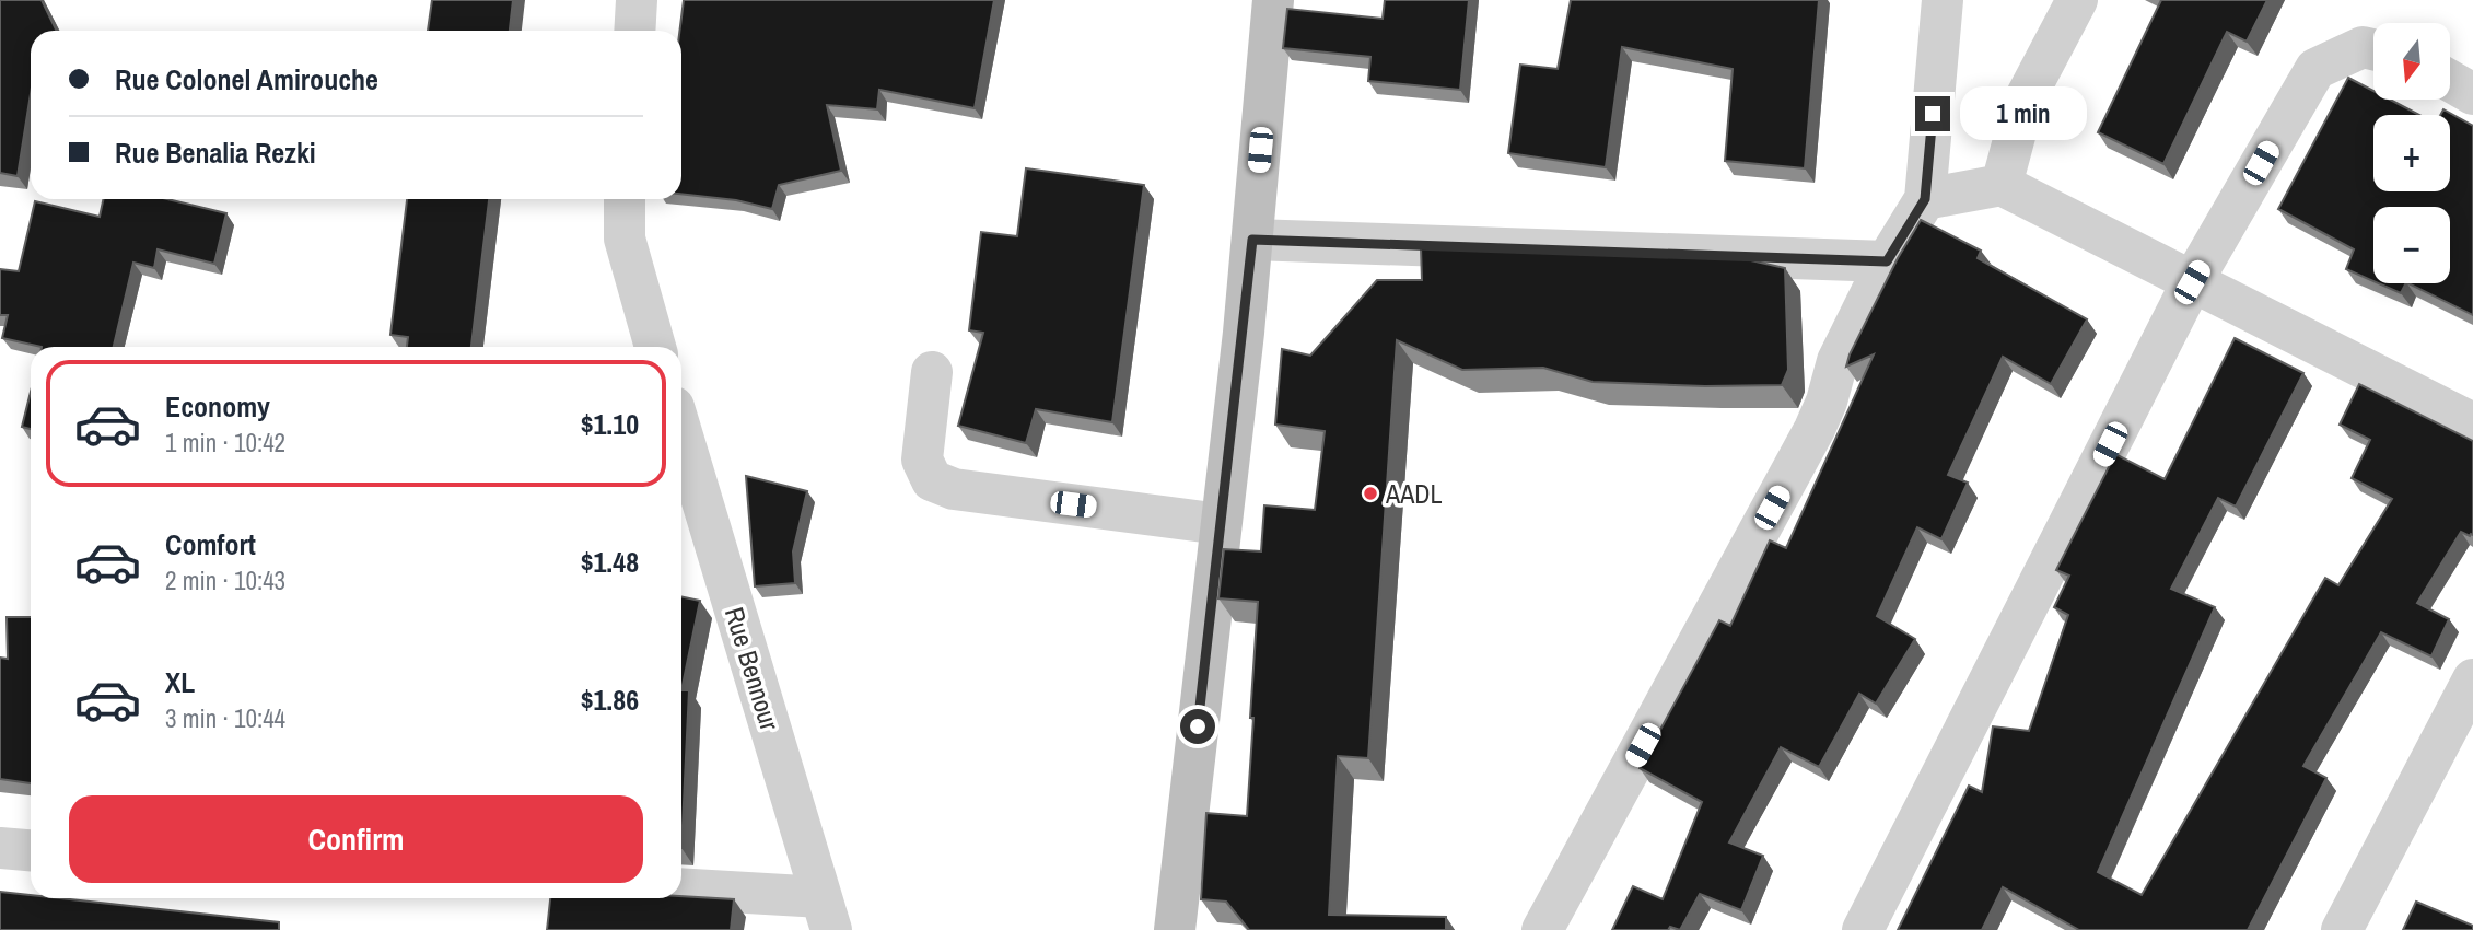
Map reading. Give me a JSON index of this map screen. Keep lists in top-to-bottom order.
{
  "streets": {
    "street": ["Rue Bennour"]
  },
  "places": ["AADL"],
  "north": "bottom",
  "page": {
    "map_buttons": ["+", "−"],
    "banner": ["Rue Colonel Amirouche", "Rue Benalia Rezki"],
    "bubble": "1 min",
    "list": [
      {
        "name": "Economy",
        "note": "1 min · 10:42",
        "value": "$1.10"
      },
      {
        "name": "Comfort",
        "note": "2 min · 10:43",
        "value": "$1.48"
      },
      {
        "name": "XL",
        "note": "3 min · 10:44",
        "value": "$1.86"
      }
    ],
    "buttons": "Confirm"
  }
}
